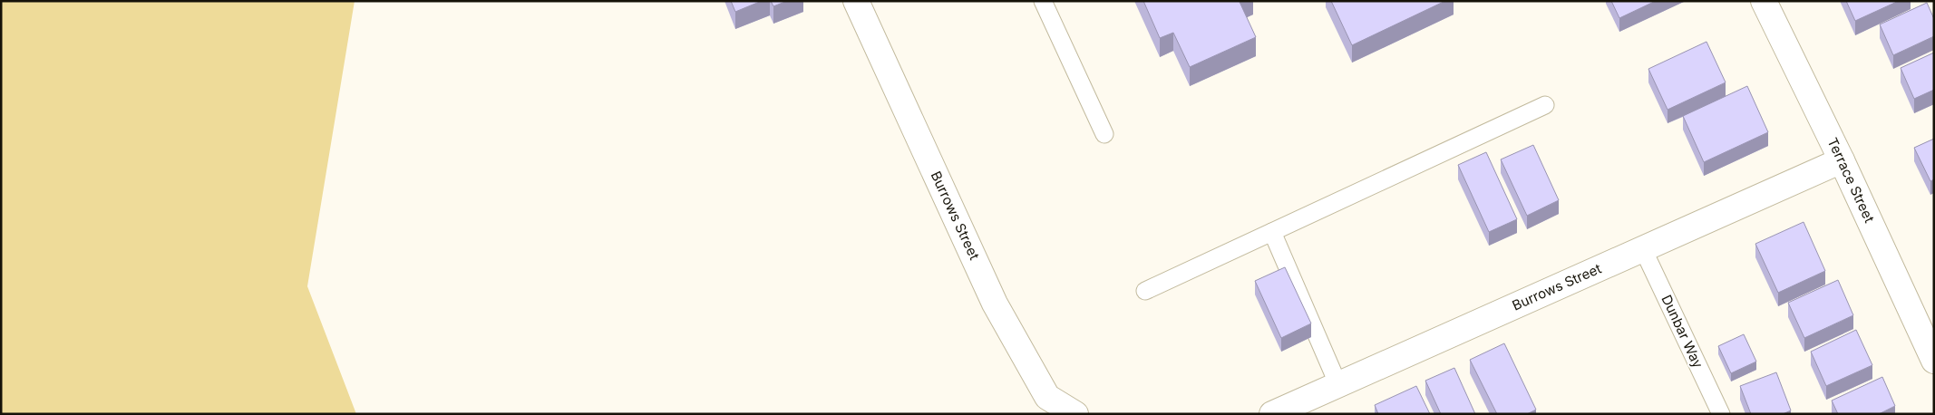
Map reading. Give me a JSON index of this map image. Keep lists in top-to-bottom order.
{
  "streets": {
    "street": ["Terrace Street", "Burrows Street"],
    "lane": ["Dunbar Way"]
  },
  "crossings": [
    ["Terrace Street", "Burrows Street"],
    ["Burrows Street", "Dunbar Way"]
  ]
}
